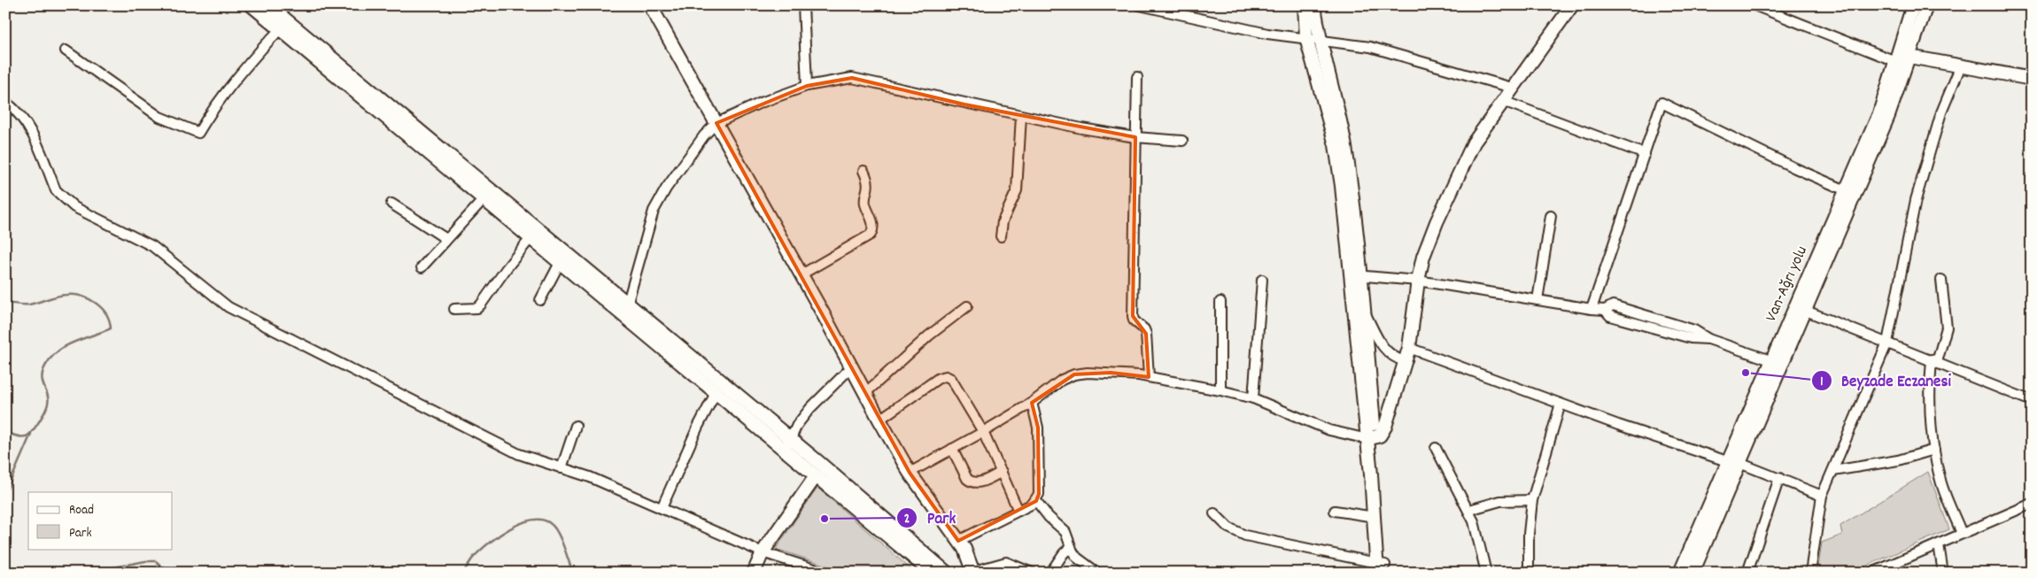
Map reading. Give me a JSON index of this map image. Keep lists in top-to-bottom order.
{
  "streets": {
    "main road": ["Van-Ağrı yolu"]
  },
  "places": ["Beyzade Eczanesi", "Park"],
  "legend": ["Road", "Park"]
}
